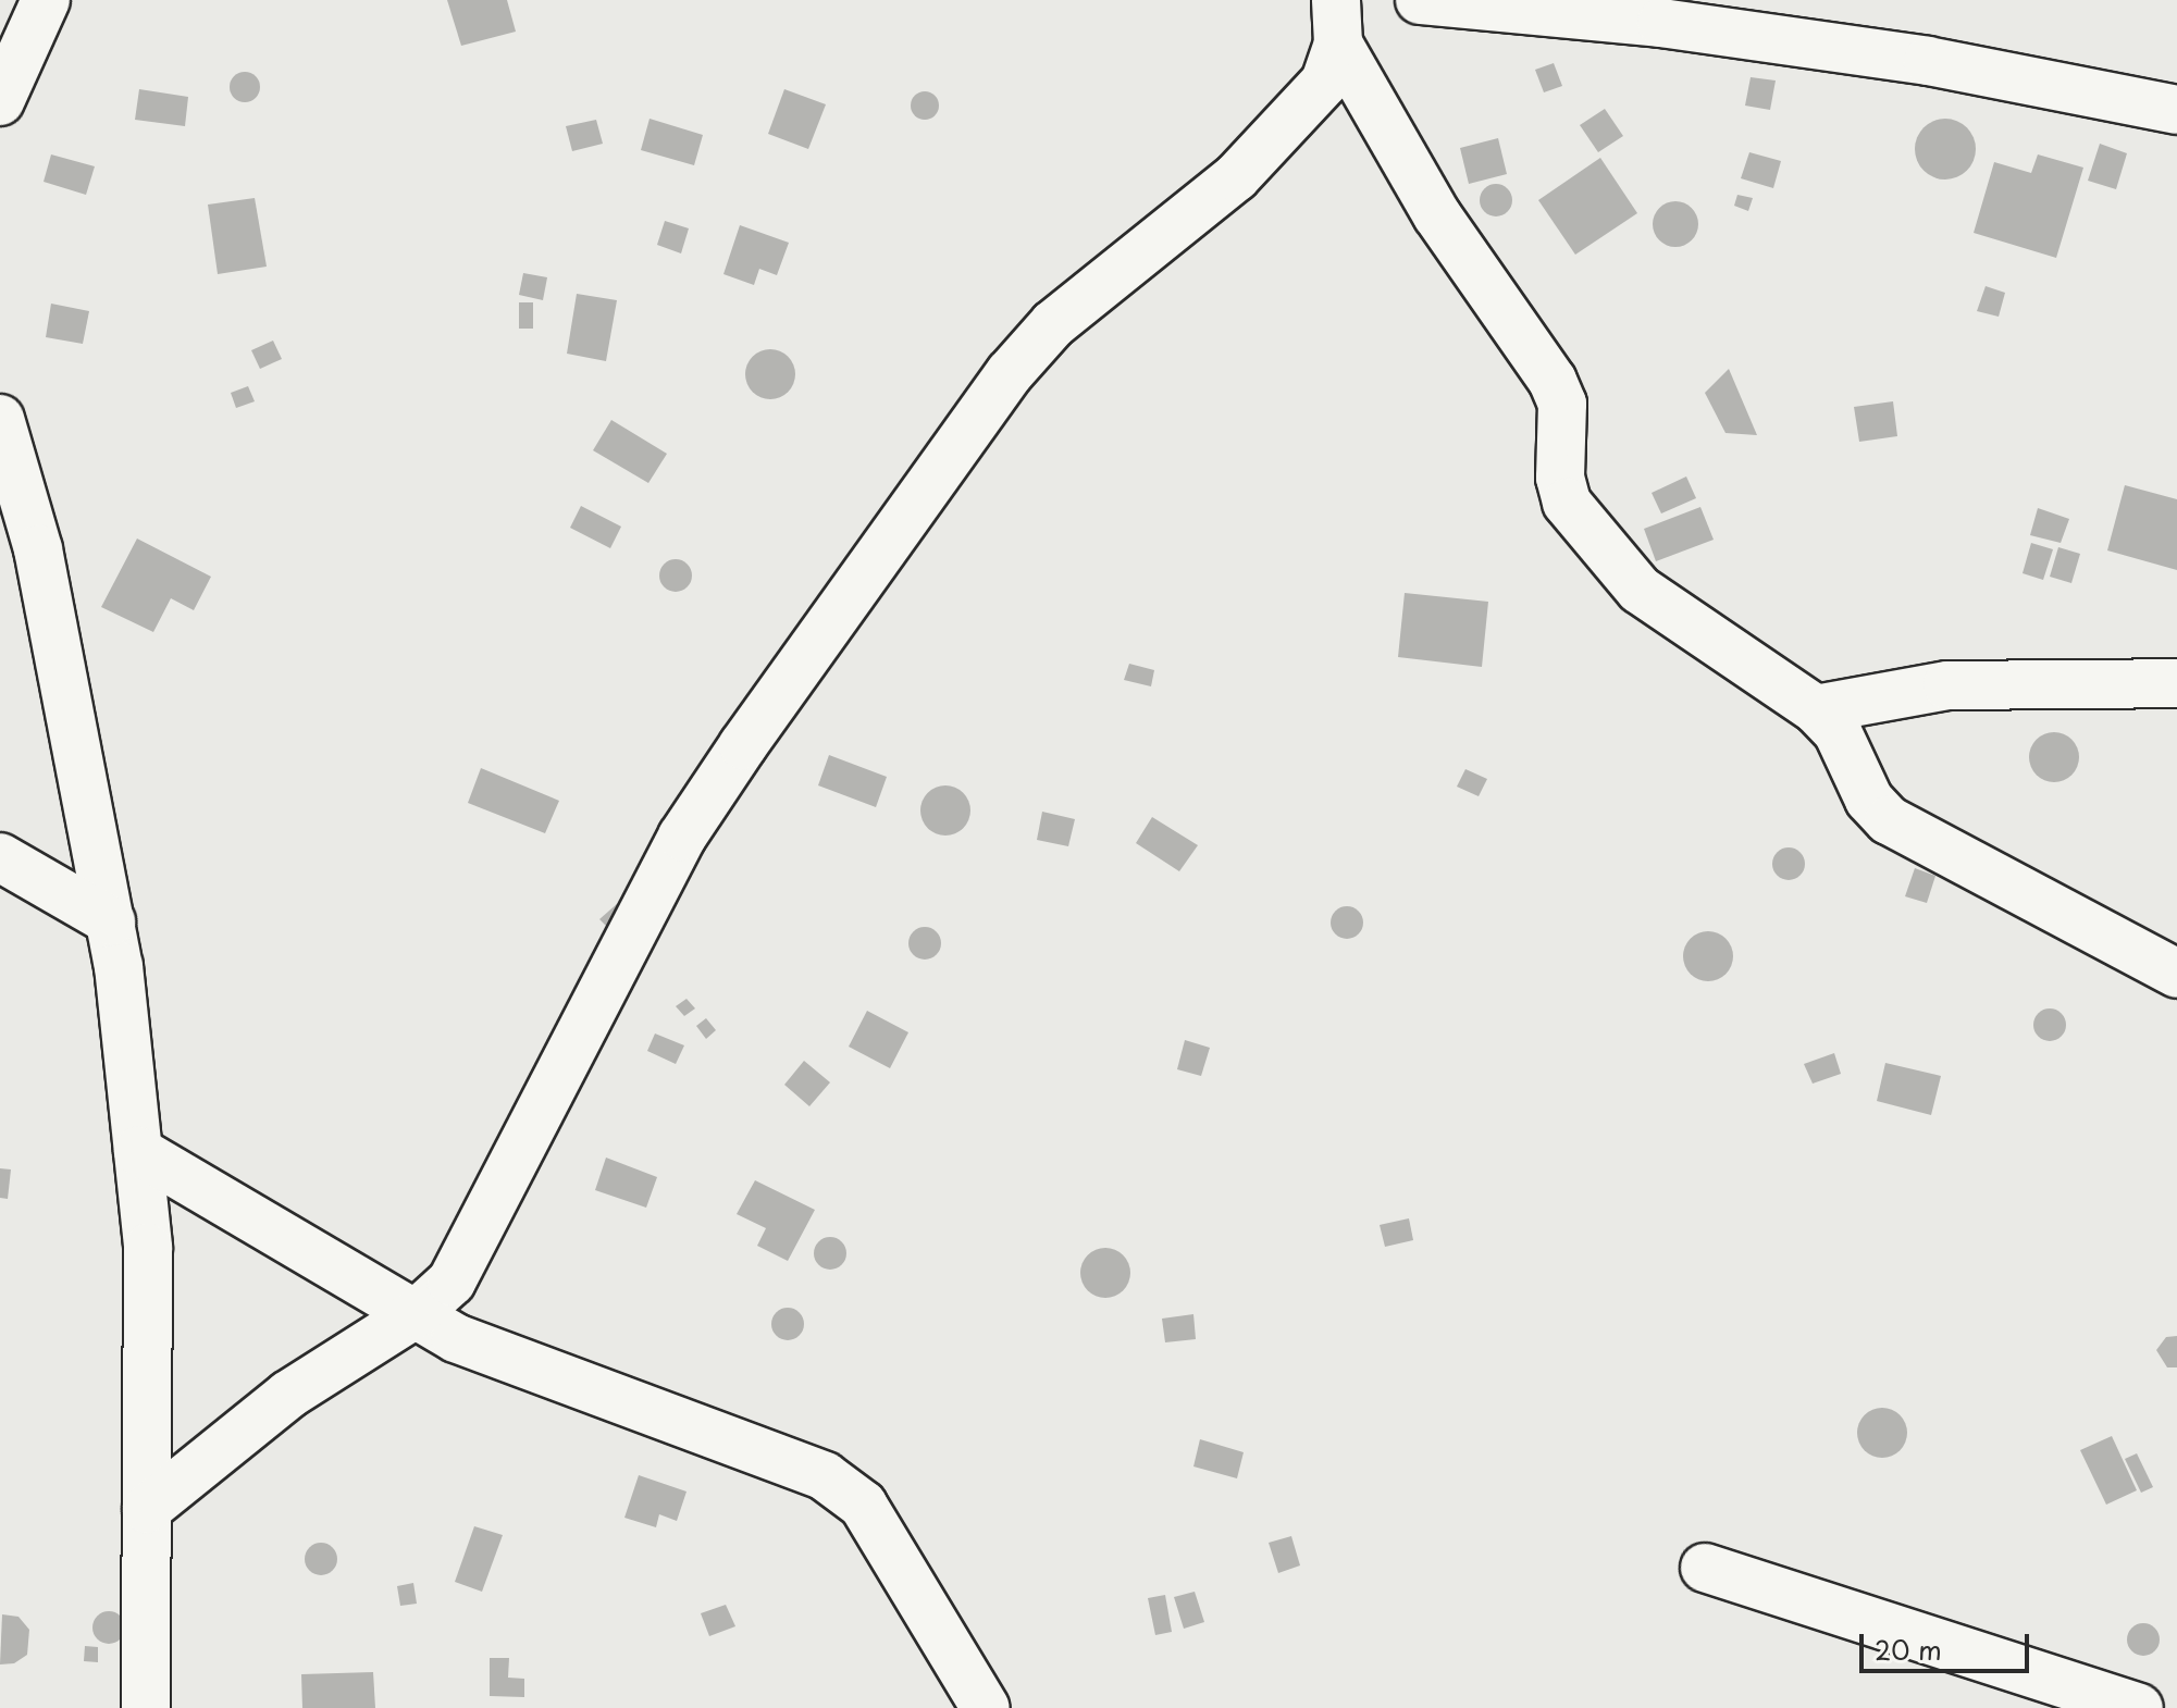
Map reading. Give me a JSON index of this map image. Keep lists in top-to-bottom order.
{
  "scale_bar": "20 m"
}
